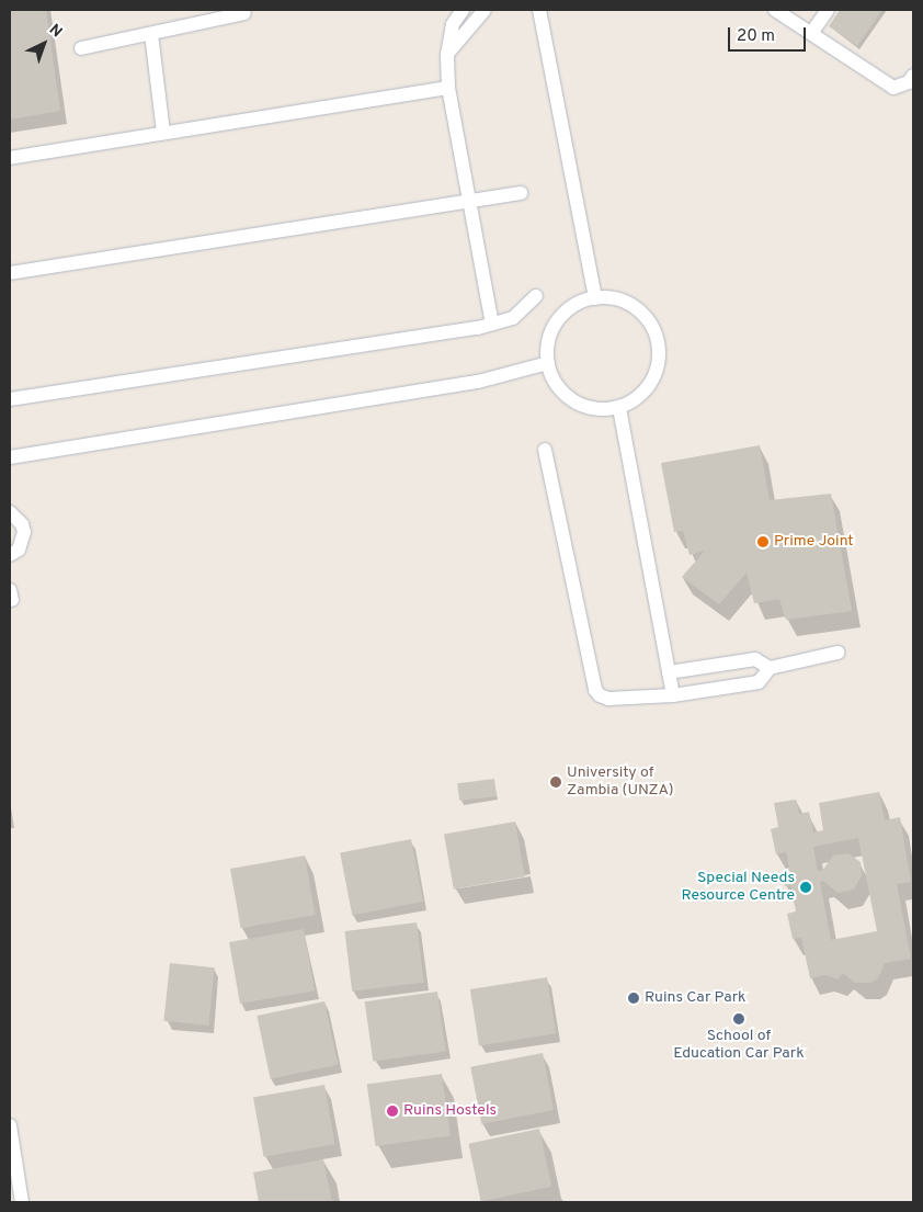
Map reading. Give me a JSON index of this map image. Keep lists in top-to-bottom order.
{
  "places": [
    "Prime Joint",
    "University of Zambia (UNZA)",
    "Special Needs Resource Centre",
    "Ruins Car Park",
    "School of Education Car Park",
    "Ruins Hostels"
  ],
  "scale_bar": "20 m",
  "north": "top right"
}
